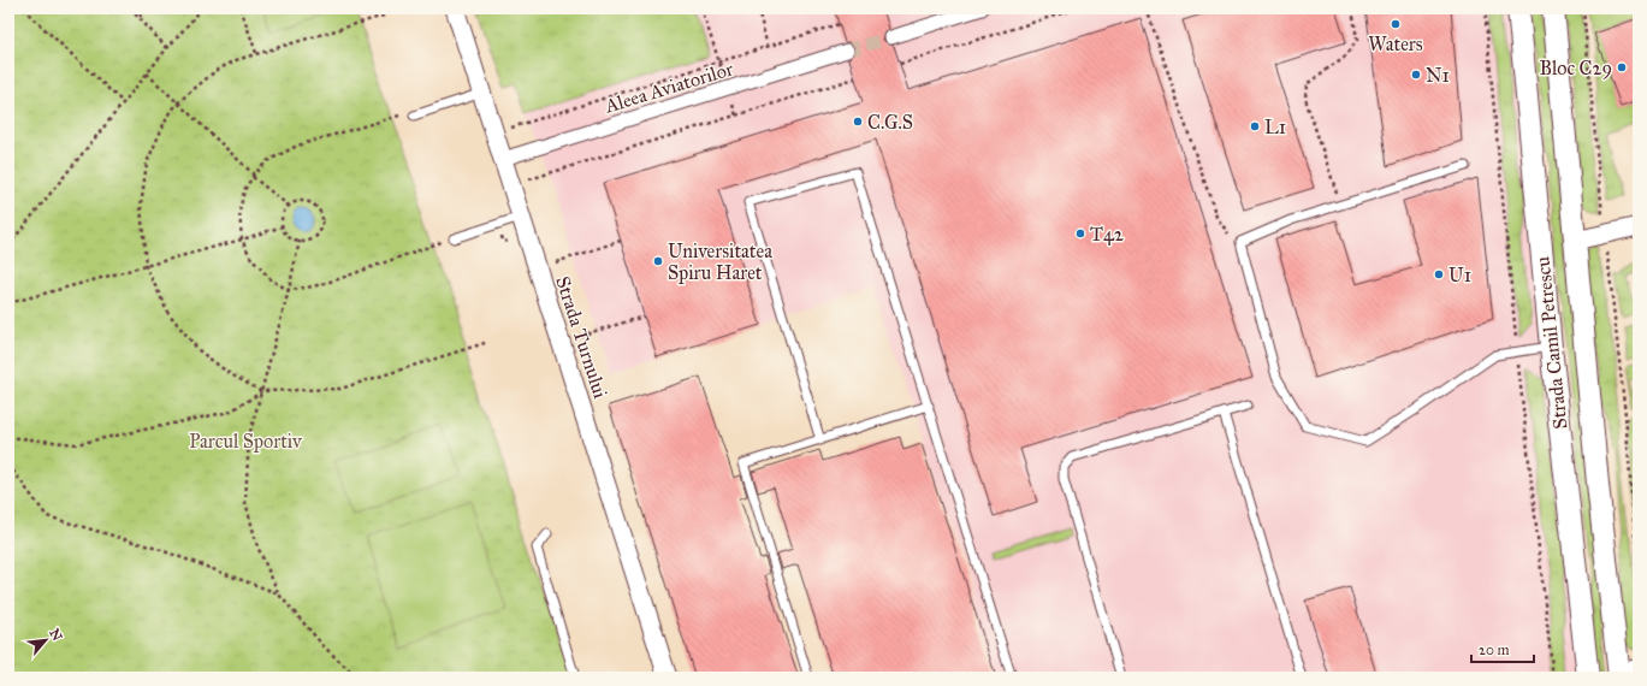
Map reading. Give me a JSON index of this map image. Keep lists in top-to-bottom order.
{
  "streets": {
    "street": ["Aleea Aviatorilor", "Strada Turnului", "Strada Camil Petrescu"]
  },
  "crossings": [
    ["Aleea Aviatorilor", "Strada Turnului"]
  ],
  "parks": ["Parcul Sportiv"],
  "places": [
    "Waters",
    "Bloc C29",
    "N1",
    "C.G.S",
    "L1",
    "T42",
    "Universitatea Spiru Haret",
    "U1"
  ],
  "scale_bar": "20 m",
  "north": "top right"
}
